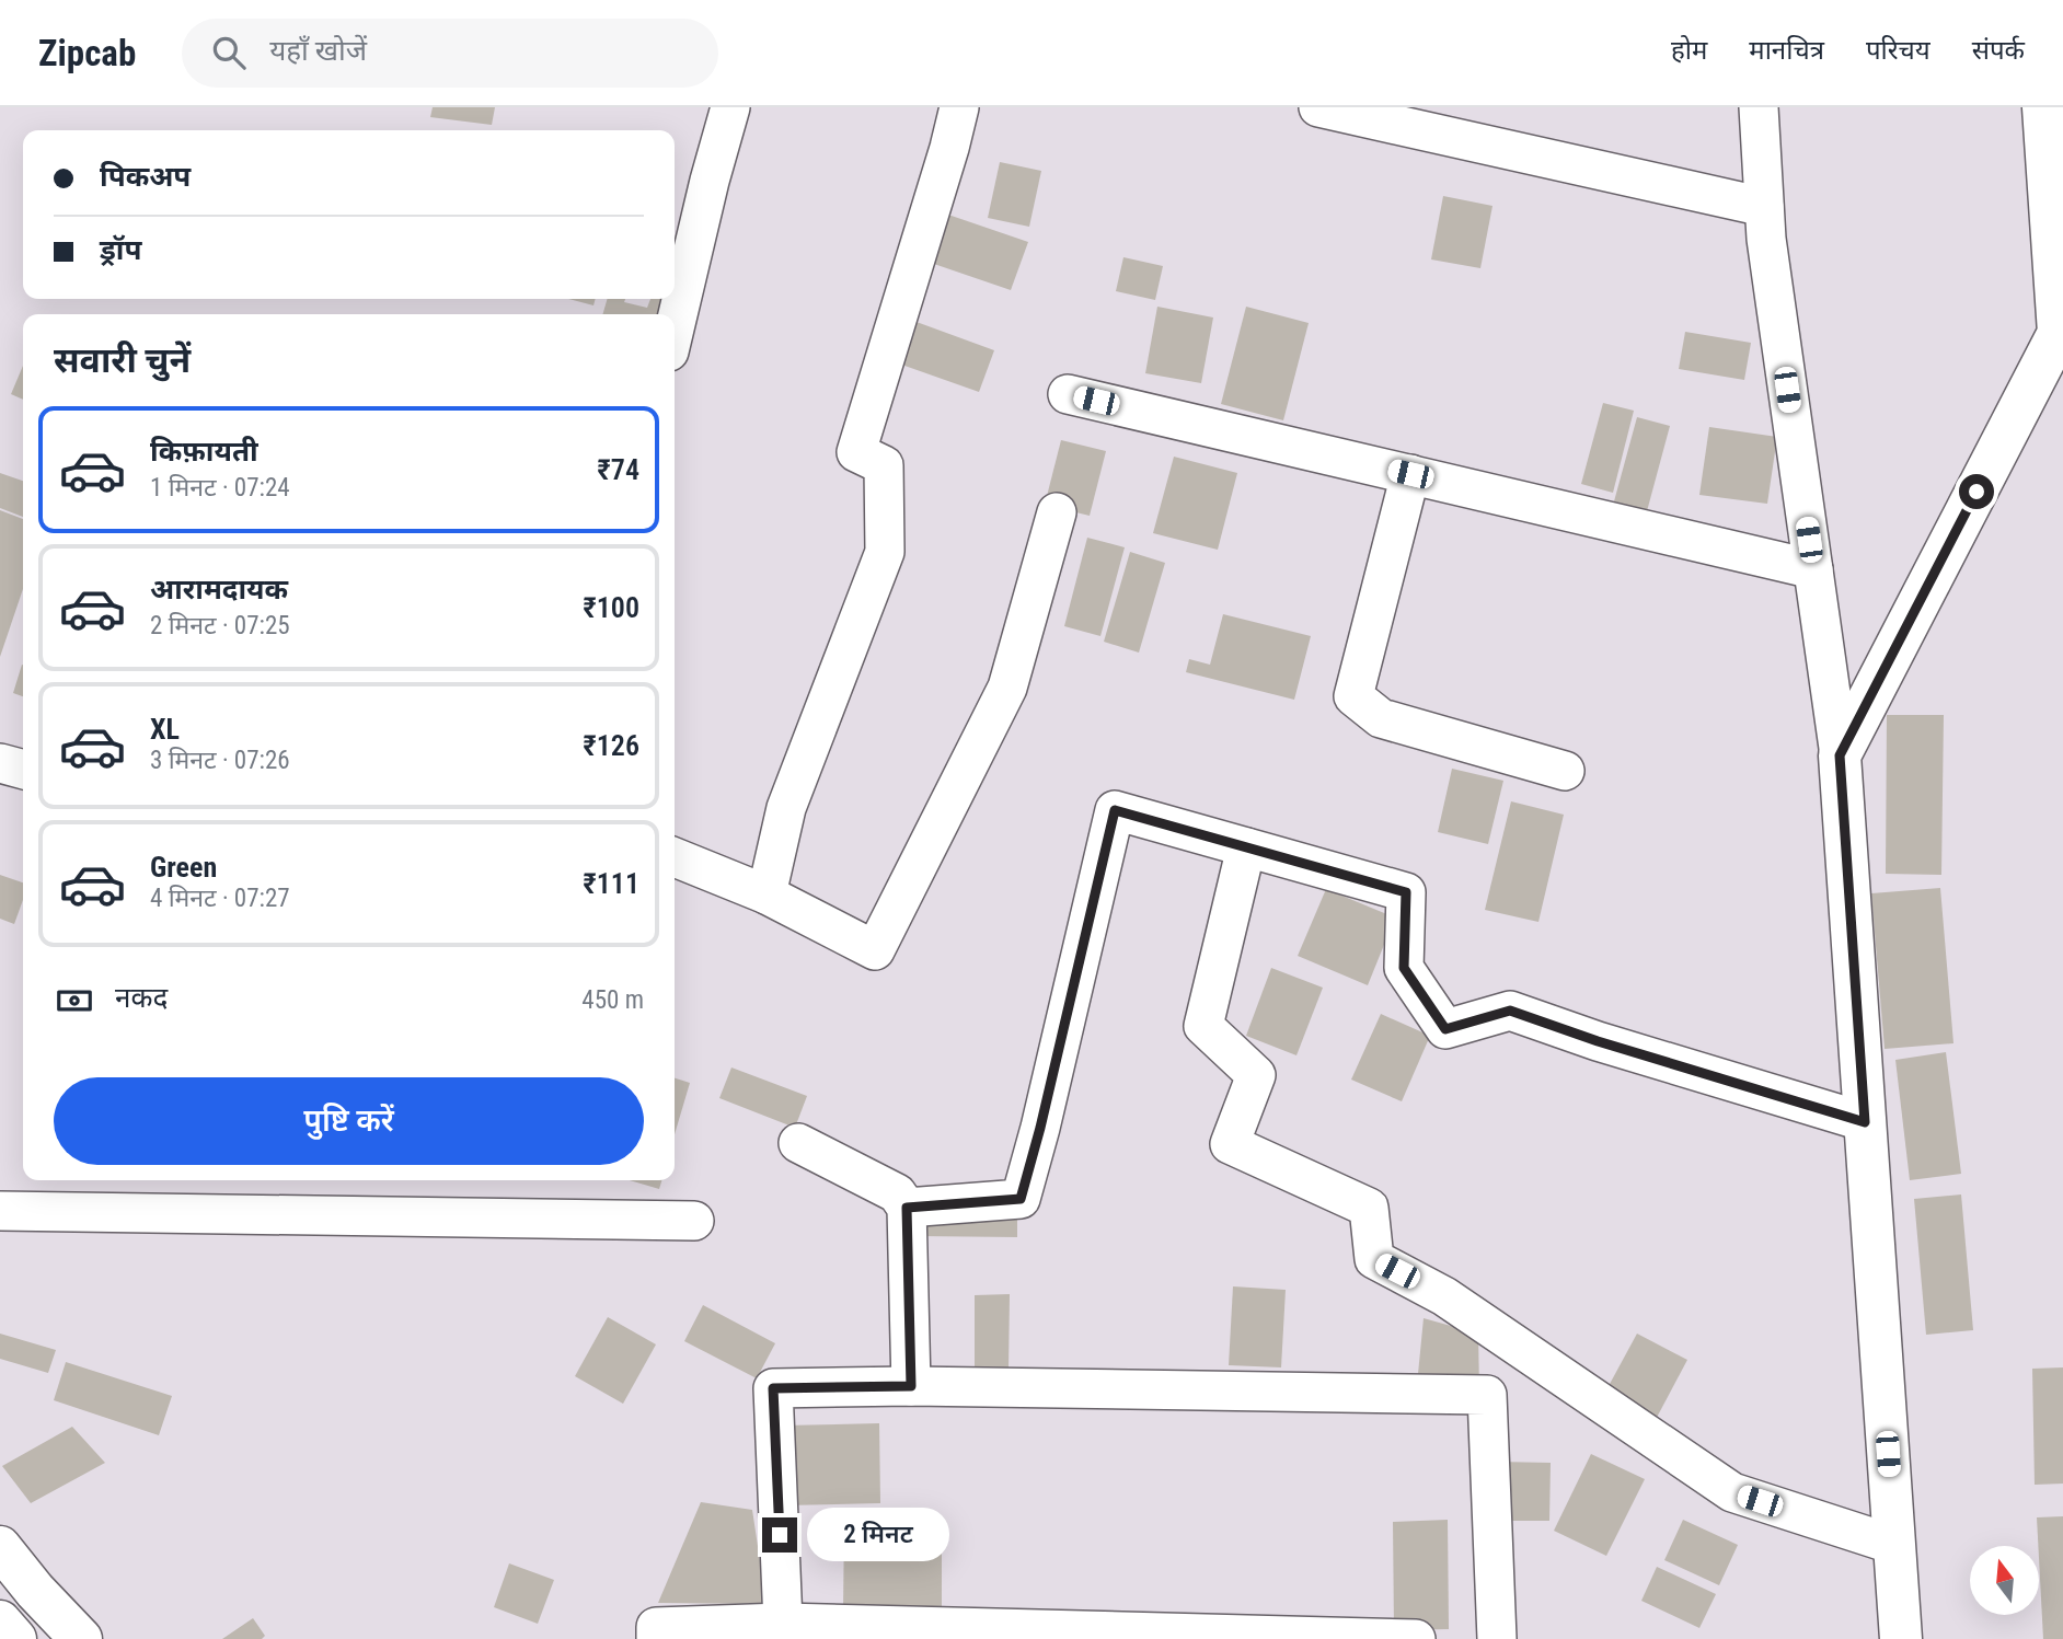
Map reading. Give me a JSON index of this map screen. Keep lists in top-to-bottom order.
{
  "north": "top",
  "page": {
    "header": "Zipcab",
    "search": "यहाँ खोजें",
    "nav": [
      "होम",
      "मानचित्र",
      "परिचय",
      "संपर्क"
    ],
    "banner": ["पिकअप", "ड्रॉप"],
    "heading": "सवारी चुनें",
    "list": [
      {
        "name": "किफ़ायती",
        "note": "1 मिनट · 07:24",
        "value": "₹74"
      },
      {
        "name": "आरामदायक",
        "note": "2 मिनट · 07:25",
        "value": "₹100"
      },
      {
        "name": "XL",
        "note": "3 मिनट · 07:26",
        "value": "₹126"
      },
      {
        "name": "Green",
        "note": "4 मिनट · 07:27",
        "value": "₹111"
      }
    ],
    "pay": ["नकद", "450 m"],
    "buttons": "पुष्टि करें",
    "bubble": "2 मिनट"
  }
}
